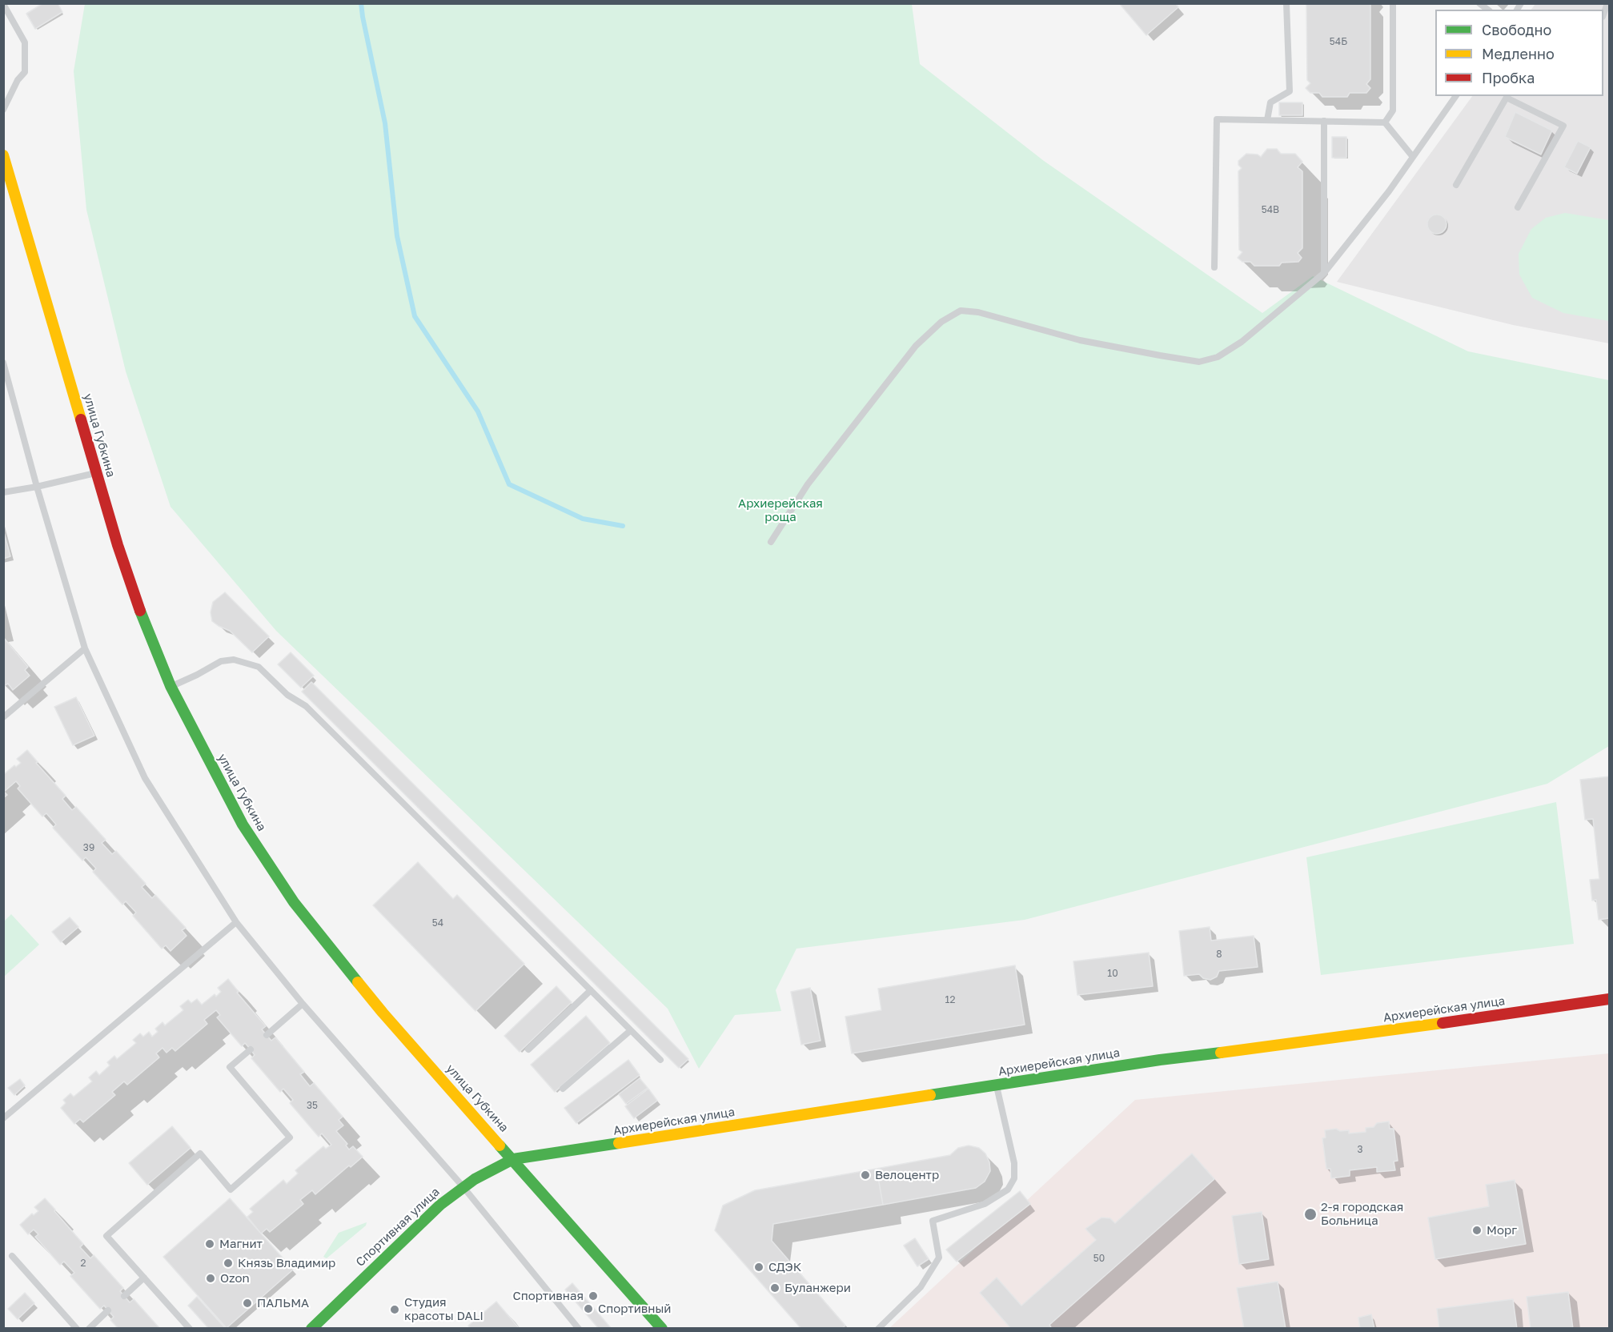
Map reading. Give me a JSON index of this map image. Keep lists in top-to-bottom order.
{
  "streets": {
    "street": ["улица Губкина", "Архиерейская улица", "Спортивная улица"]
  },
  "crossings": [
    ["улица Губкина", "Архиерейская улица"],
    ["улица Губкина", "Спортивная улица"],
    ["Архиерейская улица", "Спортивная улица"]
  ],
  "parks": ["Архиерейская роща"],
  "places": [
    "Велоцентр",
    "2-я городская Больница",
    "Морг",
    "Магнит",
    "Князь Владимир",
    "СДЭК",
    "Ozon",
    "Буланжери",
    "Спортивная",
    "ПАЛЬМА",
    "Спортивный",
    "Студия красоты DALI"
  ],
  "house_numbers": [
    "54Б",
    "54В",
    "39",
    "54",
    "8",
    "10",
    "12",
    "35",
    "3",
    "50",
    "2"
  ],
  "legend": ["Свободно", "Медленно", "Пробка"]
}
